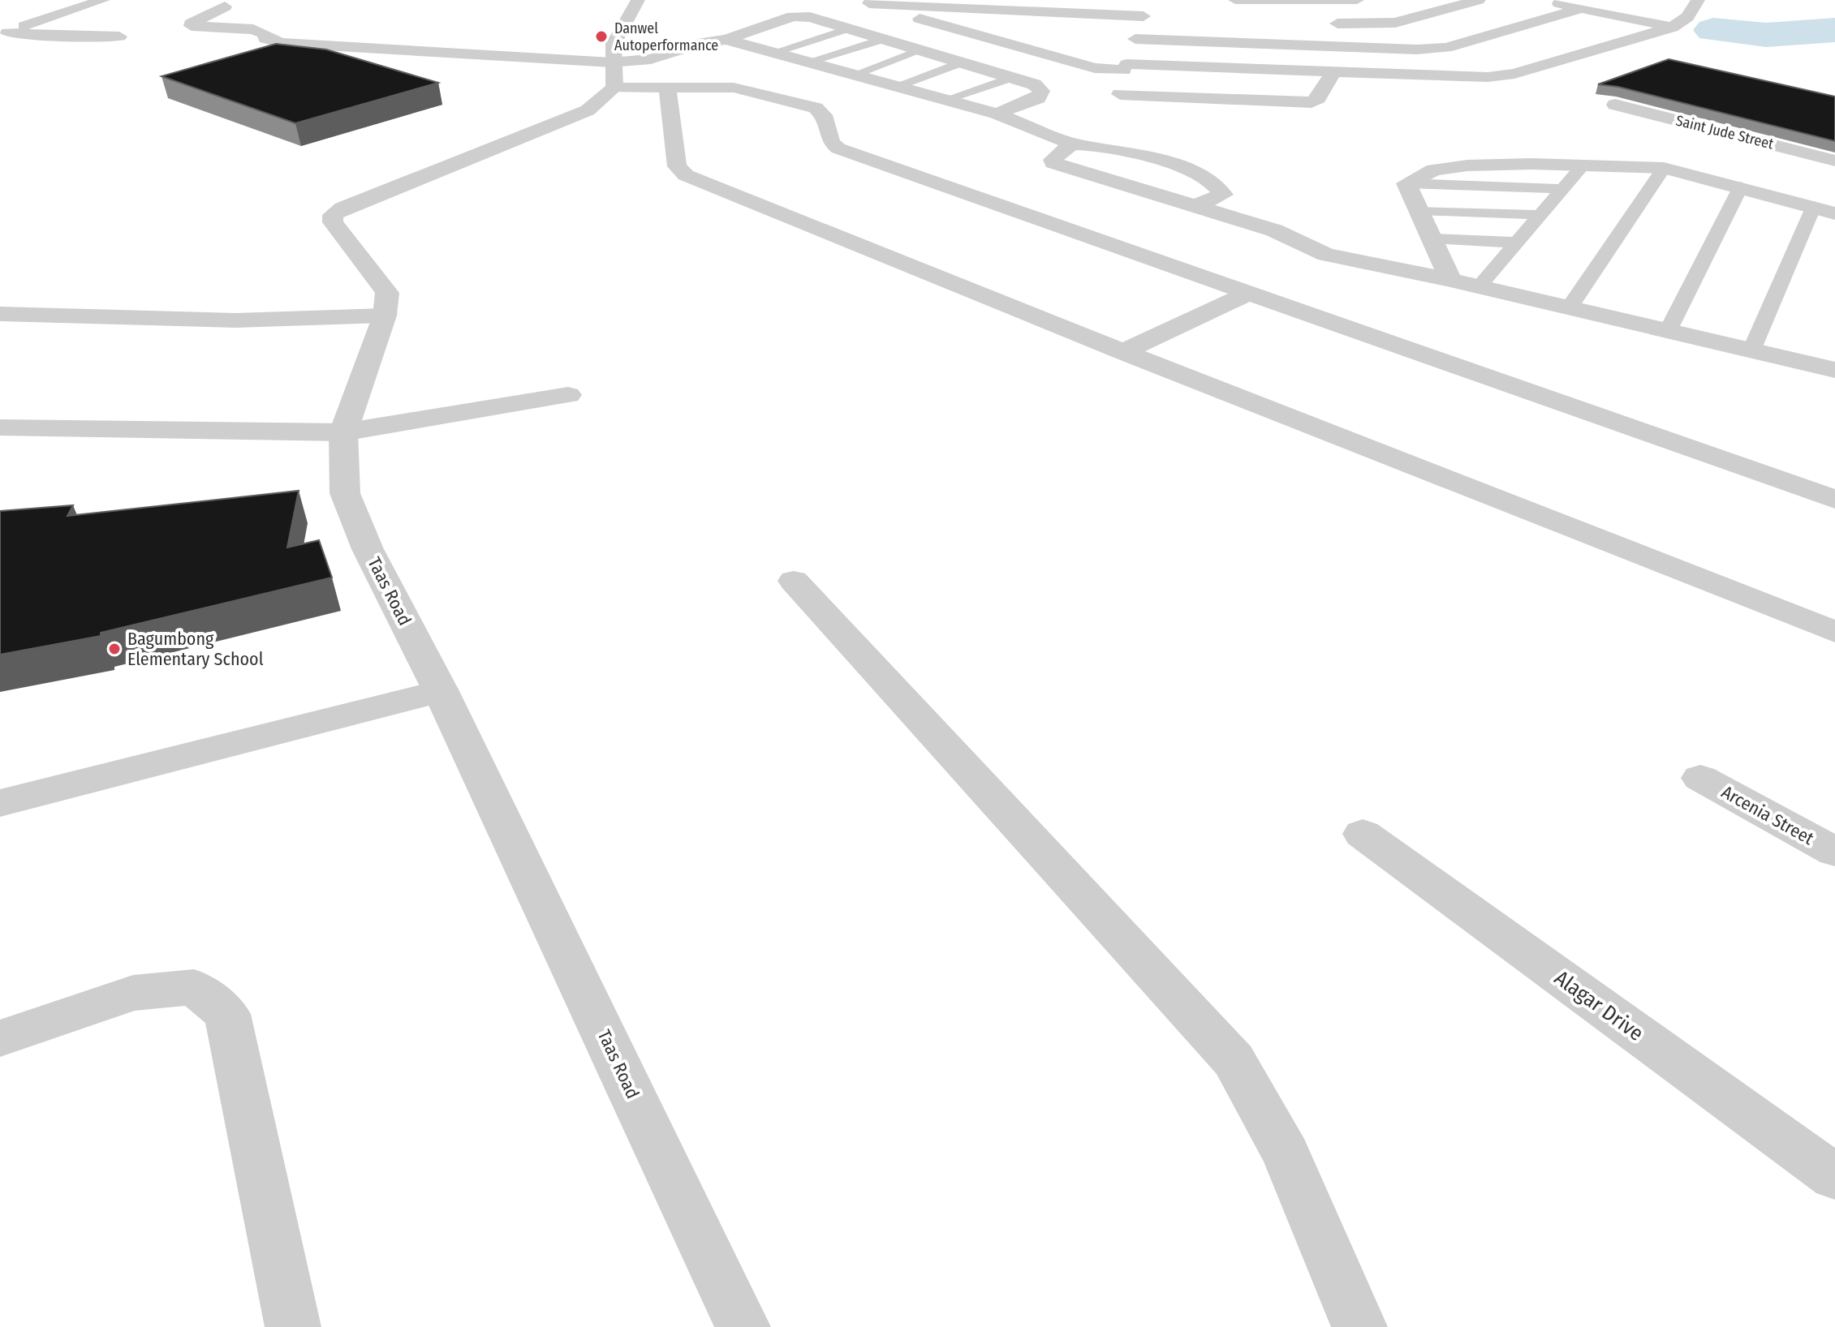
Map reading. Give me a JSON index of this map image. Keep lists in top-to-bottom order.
{
  "streets": {
    "street": [
      "Saint Jude Street",
      "Taas Road",
      "Arcenia Street",
      "Alagar Drive"
    ]
  },
  "places": ["Danwel Autoperformance", "Bagumbong Elementary School"]
}
